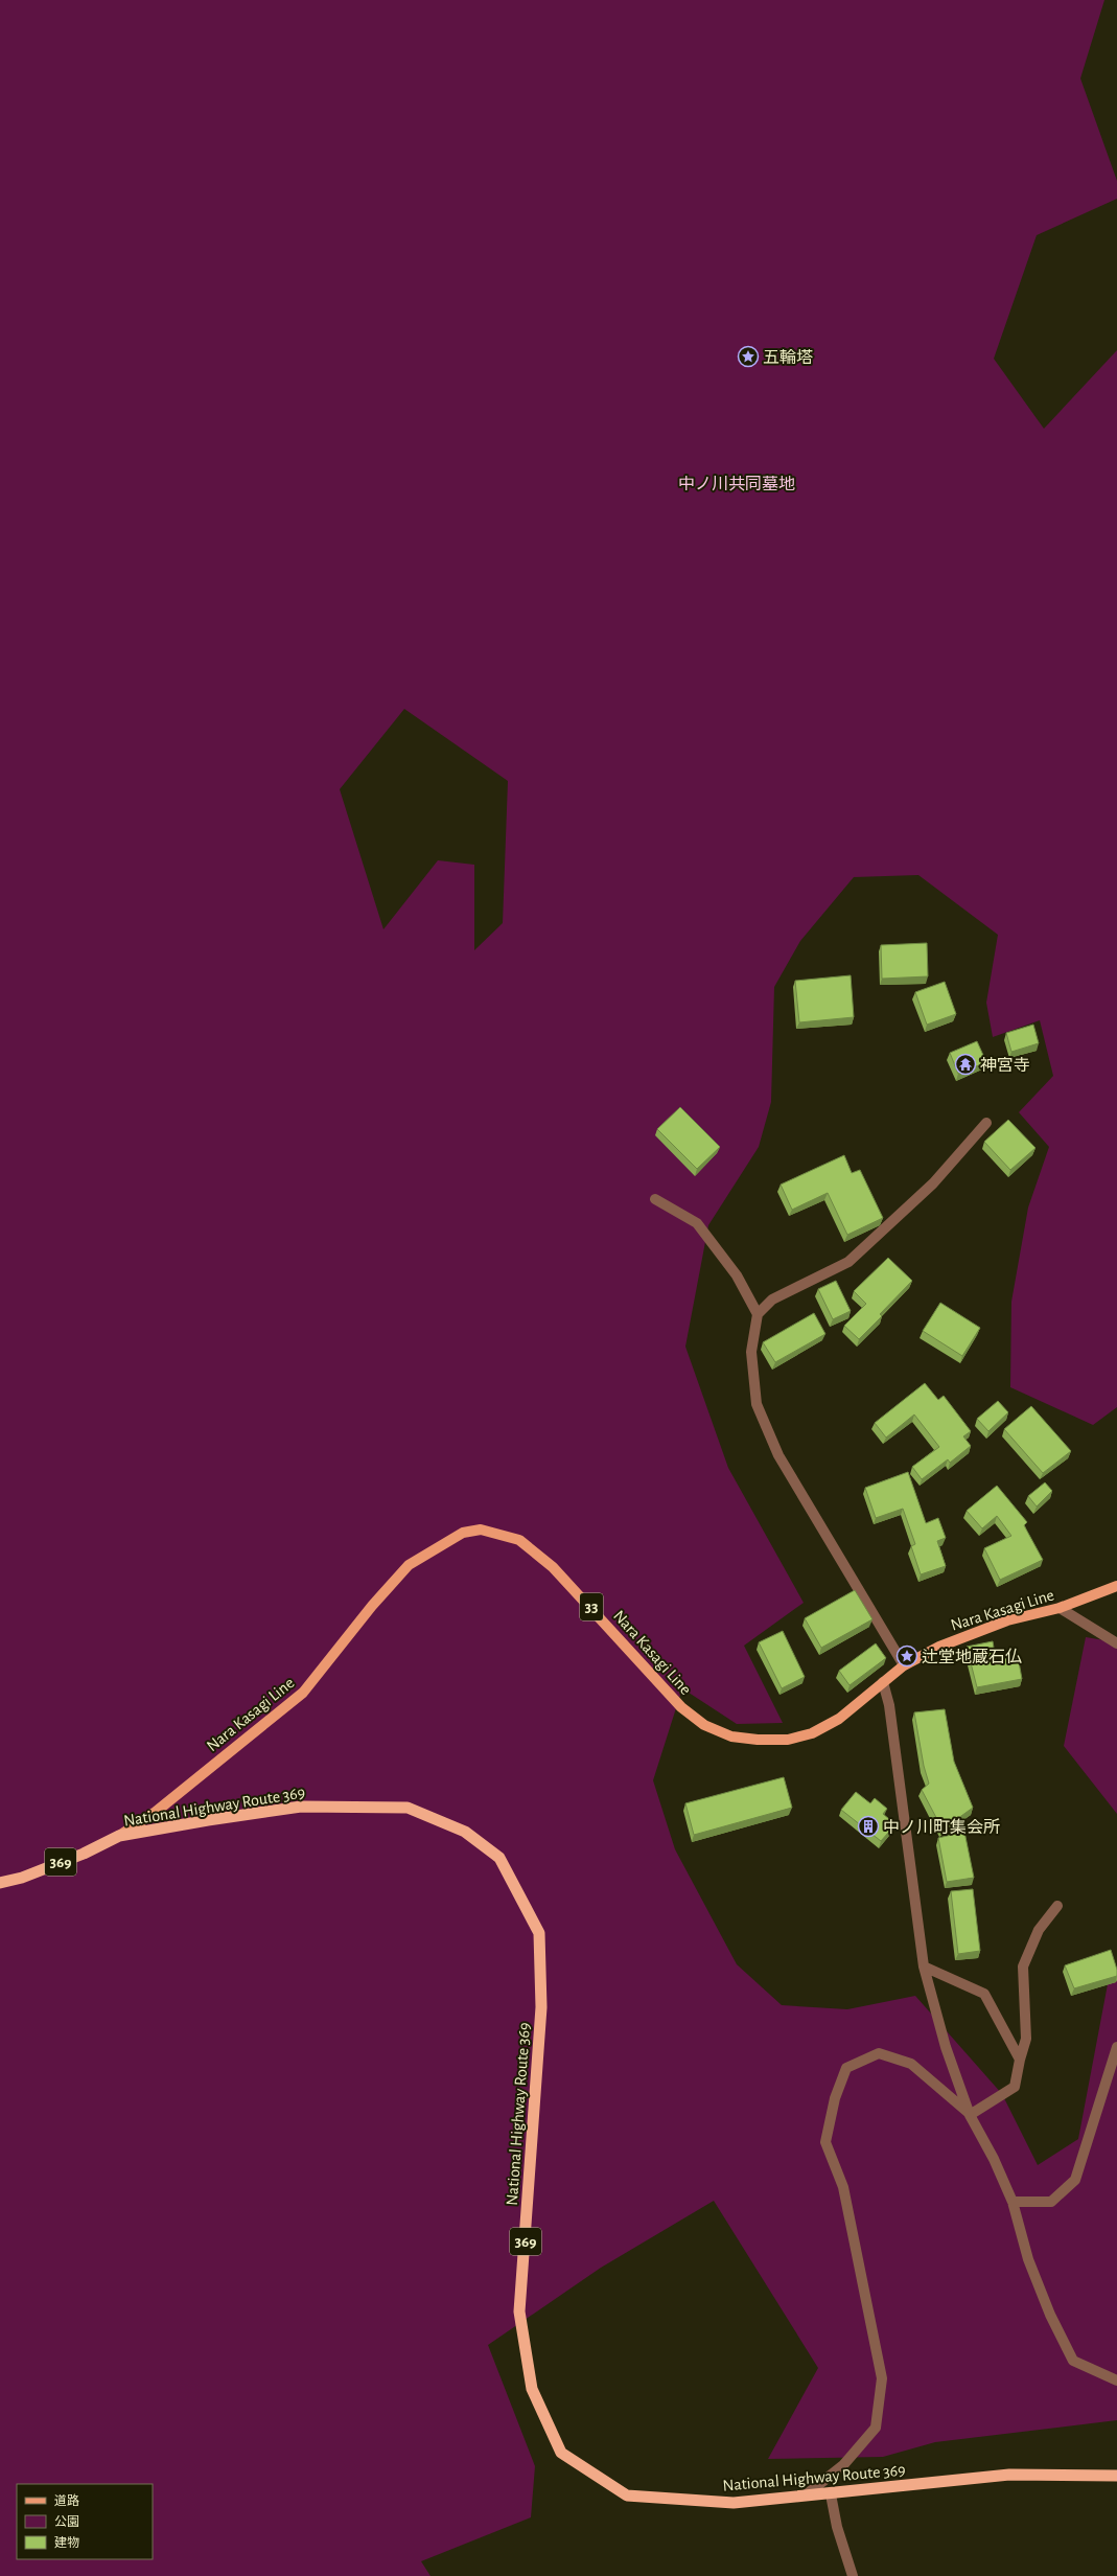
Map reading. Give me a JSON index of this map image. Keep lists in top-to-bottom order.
{
  "streets": {
    "highway": ["National Highway Route 369", "369"],
    "main road": ["33", "Nara Kasagi Line"]
  },
  "crossings": [
    ["Nara Kasagi Line", "National Highway Route 369"]
  ],
  "parks": ["中ノ川共同墓地"],
  "places": {
    "place": ["五輪塔", "辻堂地蔵石仏"],
    "temple": ["神宮寺"],
    "building": ["中ノ川町集会所"]
  },
  "legend": ["道路", "公園", "建物"]
}
